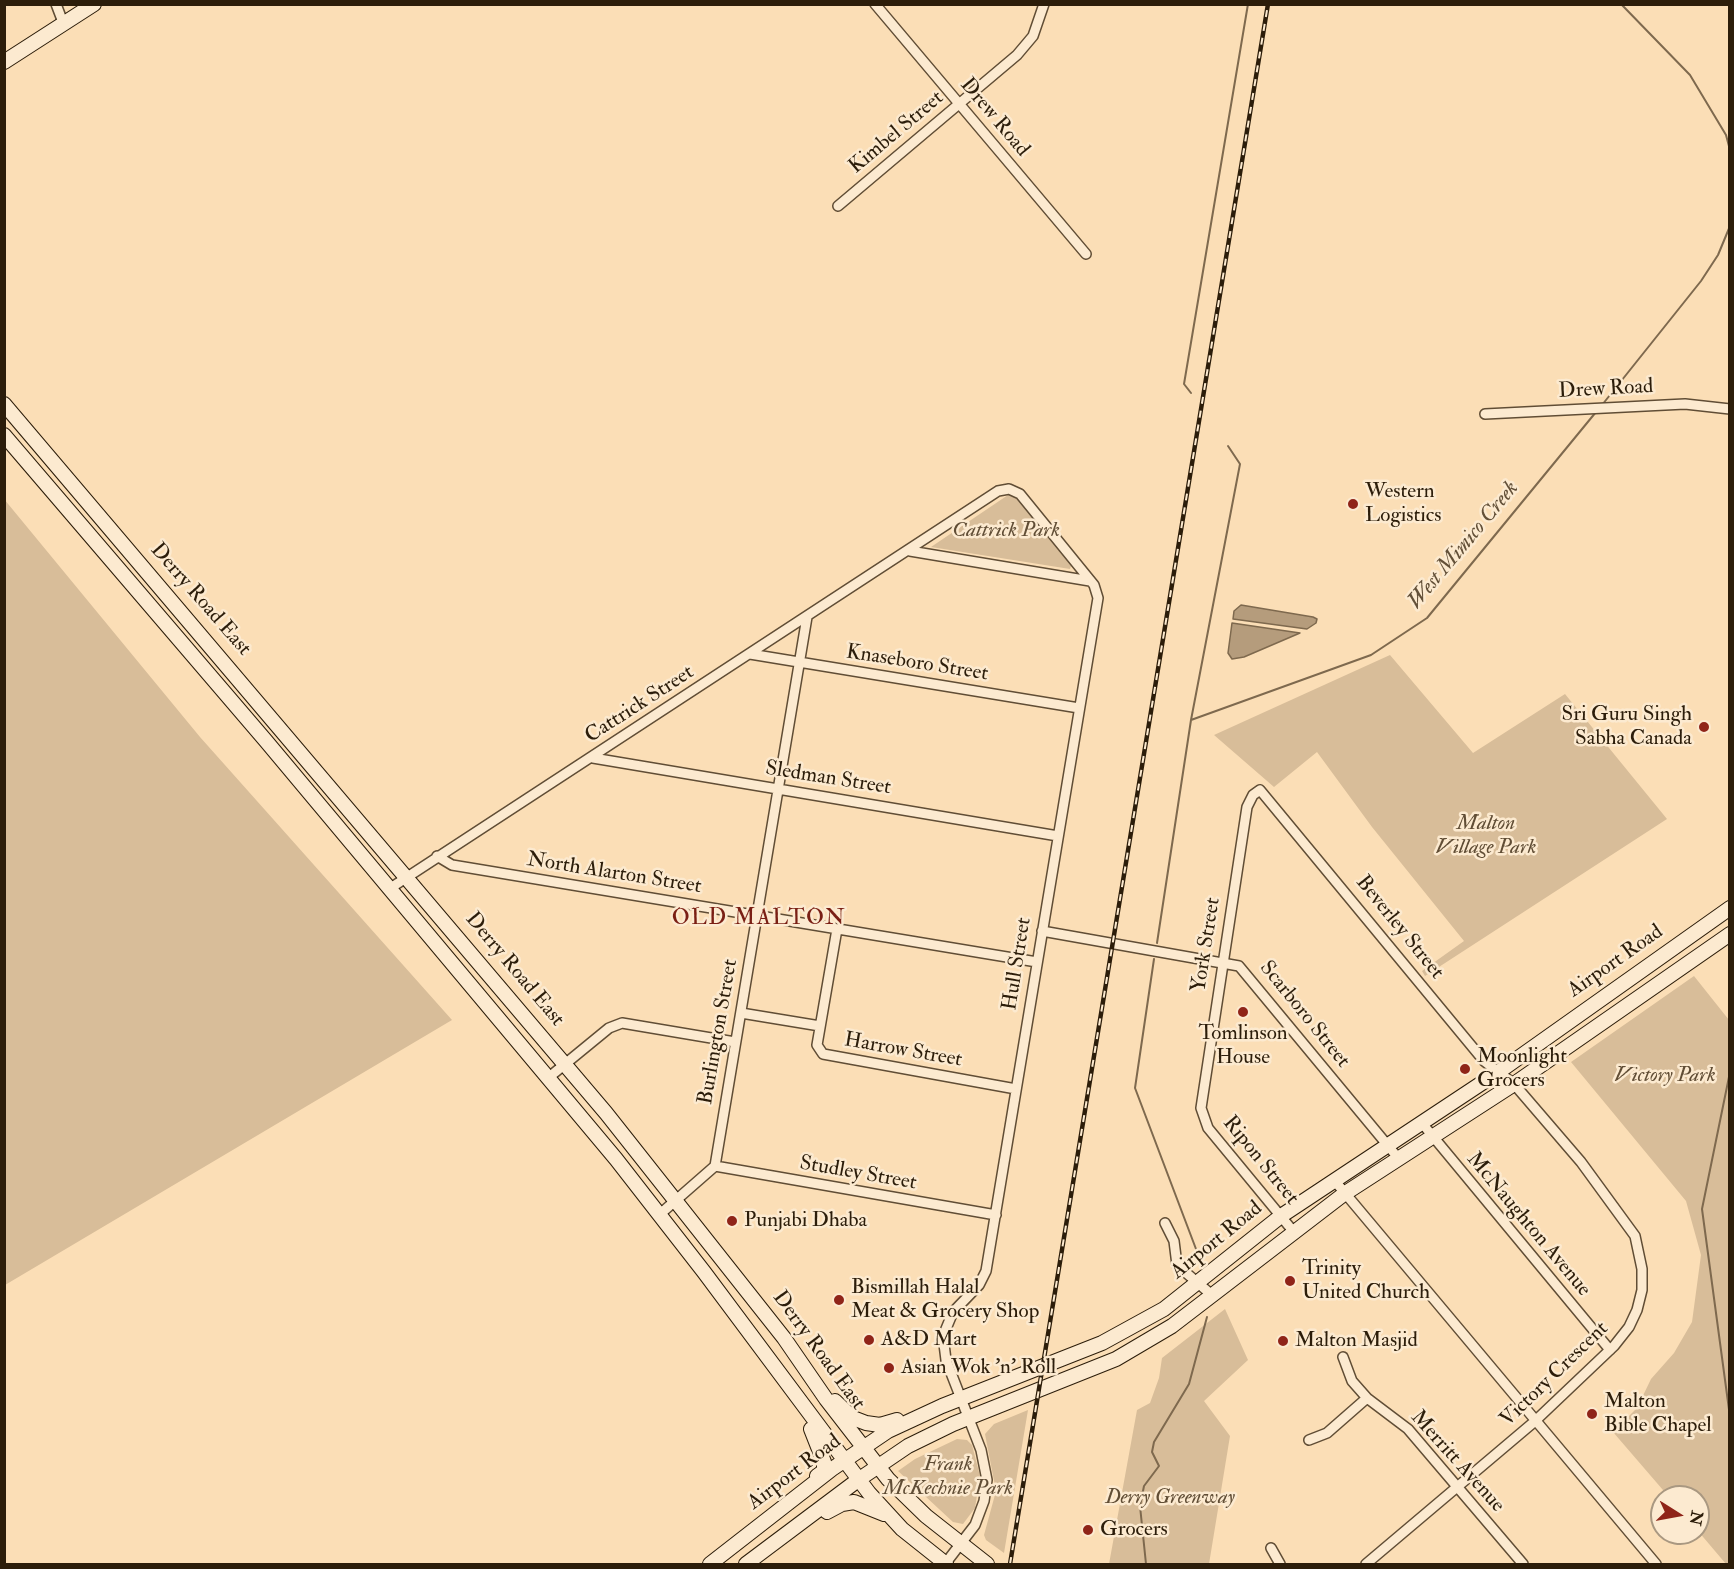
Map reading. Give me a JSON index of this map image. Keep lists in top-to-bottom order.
{
  "streets": {
    "main road": ["Derry Road East", "Airport Road"],
    "street": [
      "Drew Road",
      "Kimbel Street",
      "Knaseboro Street",
      "Cattrick Street",
      "Sledman Street",
      "North Alarton Street",
      "Beverley Street",
      "York Street",
      "Hull Street",
      "Scarboro Street",
      "Burlington Street",
      "Harrow Street",
      "Ripon Street",
      "Studley Street",
      "McNaughton Avenue",
      "Victory Crescent",
      "Merritt Avenue"
    ]
  },
  "crossings": [
    ["Drew Road", "Kimbel Street"],
    ["Derry Road East", "Cattrick Street"],
    ["Derry Road East", "Airport Road"],
    ["Derry Road East", "Hull Street"],
    ["Knaseboro Street", "Cattrick Street"],
    ["Knaseboro Street", "Hull Street"],
    ["Knaseboro Street", "Burlington Street"],
    ["Cattrick Street", "Sledman Street"],
    ["Cattrick Street", "North Alarton Street"],
    ["Cattrick Street", "Hull Street"],
    ["Cattrick Street", "Burlington Street"],
    ["Sledman Street", "Hull Street"],
    ["Sledman Street", "Burlington Street"],
    ["North Alarton Street", "Hull Street"],
    ["North Alarton Street", "Burlington Street"],
    ["Beverley Street", "York Street"],
    ["Beverley Street", "Airport Road"],
    ["Beverley Street", "Victory Crescent"],
    ["York Street", "Scarboro Street"],
    ["York Street", "Ripon Street"],
    ["Airport Road", "Hull Street"],
    ["Airport Road", "Scarboro Street"],
    ["Airport Road", "Ripon Street"],
    ["Airport Road", "McNaughton Avenue"],
    ["Airport Road", "Victory Crescent"],
    ["Hull Street", "Scarboro Street"],
    ["Hull Street", "Harrow Street"],
    ["Hull Street", "Studley Street"],
    ["Burlington Street", "Harrow Street"],
    ["Burlington Street", "Studley Street"],
    ["McNaughton Avenue", "Victory Crescent"],
    ["Victory Crescent", "Merritt Avenue"]
  ],
  "districts": ["OLD MALTON"],
  "water": ["West Mimico Creek"],
  "parks": [
    "Cattrick Park",
    "Malton Village Park",
    "Victory Park",
    "Frank McKechnie Park",
    "Derry Greenway"
  ],
  "places": [
    "Western Logistics",
    "Sri Guru Singh Sabha Canada",
    "Tomlinson House",
    "Moonlight Grocers",
    "Punjabi Dhaba",
    "Trinity United Church",
    "Bismillah Halal Meat & Grocery Shop",
    "A&D Mart",
    "Malton Masjid",
    "Asian Wok 'n' Roll",
    "Malton Bible Chapel",
    "Grocers"
  ],
  "north": "right"
}
